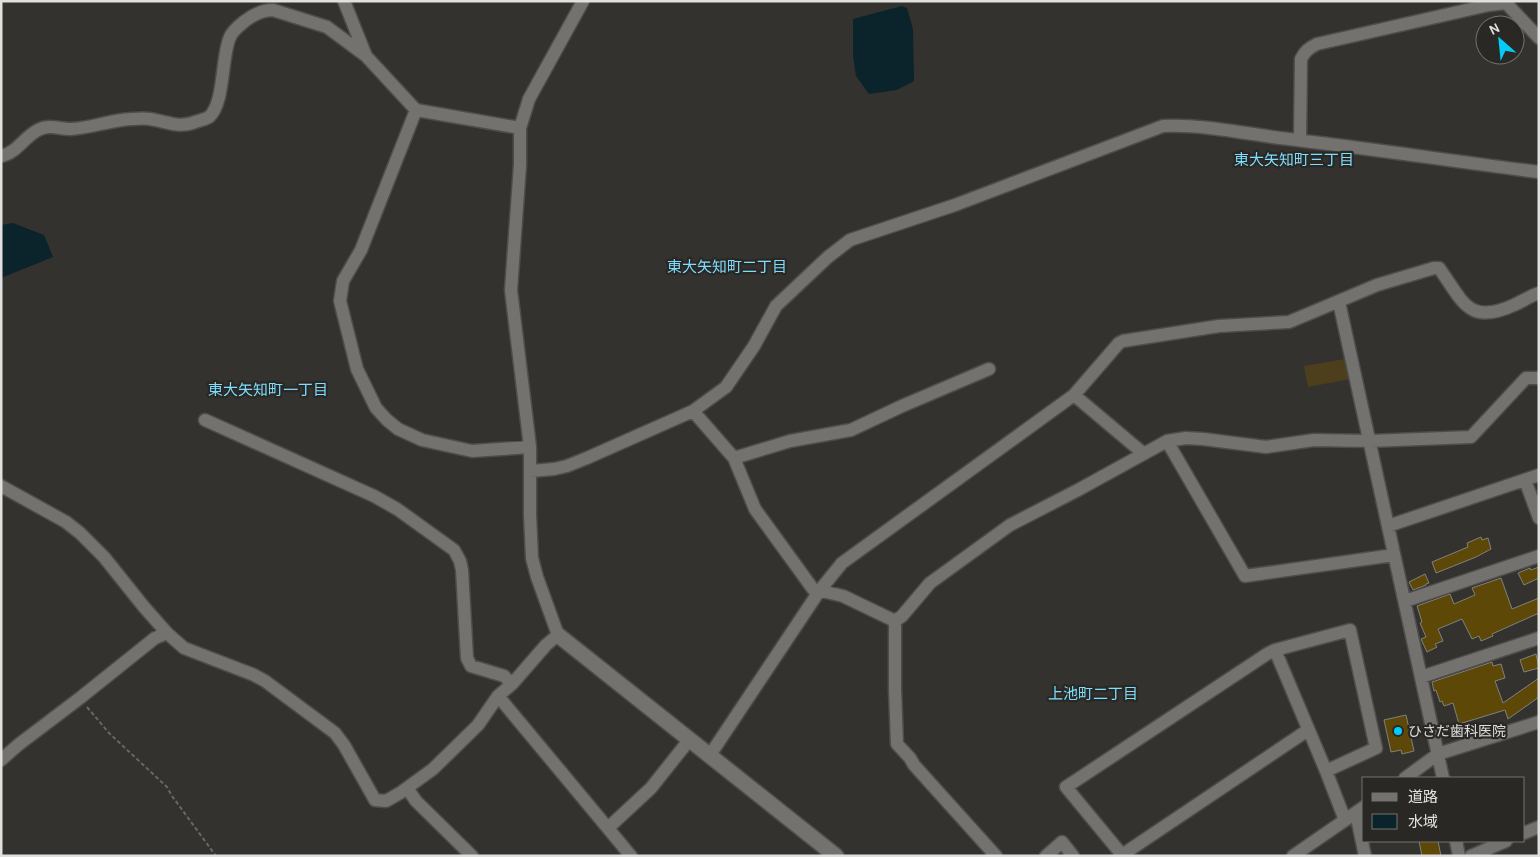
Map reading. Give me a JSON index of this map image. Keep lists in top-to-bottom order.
{
  "districts": [
    "東大矢知町三丁目",
    "東大矢知町二丁目",
    "東大矢知町一丁目",
    "上池町二丁目"
  ],
  "places": ["ひさだ歯科医院"],
  "legend": ["道路", "水域"],
  "north": "top left"
}
